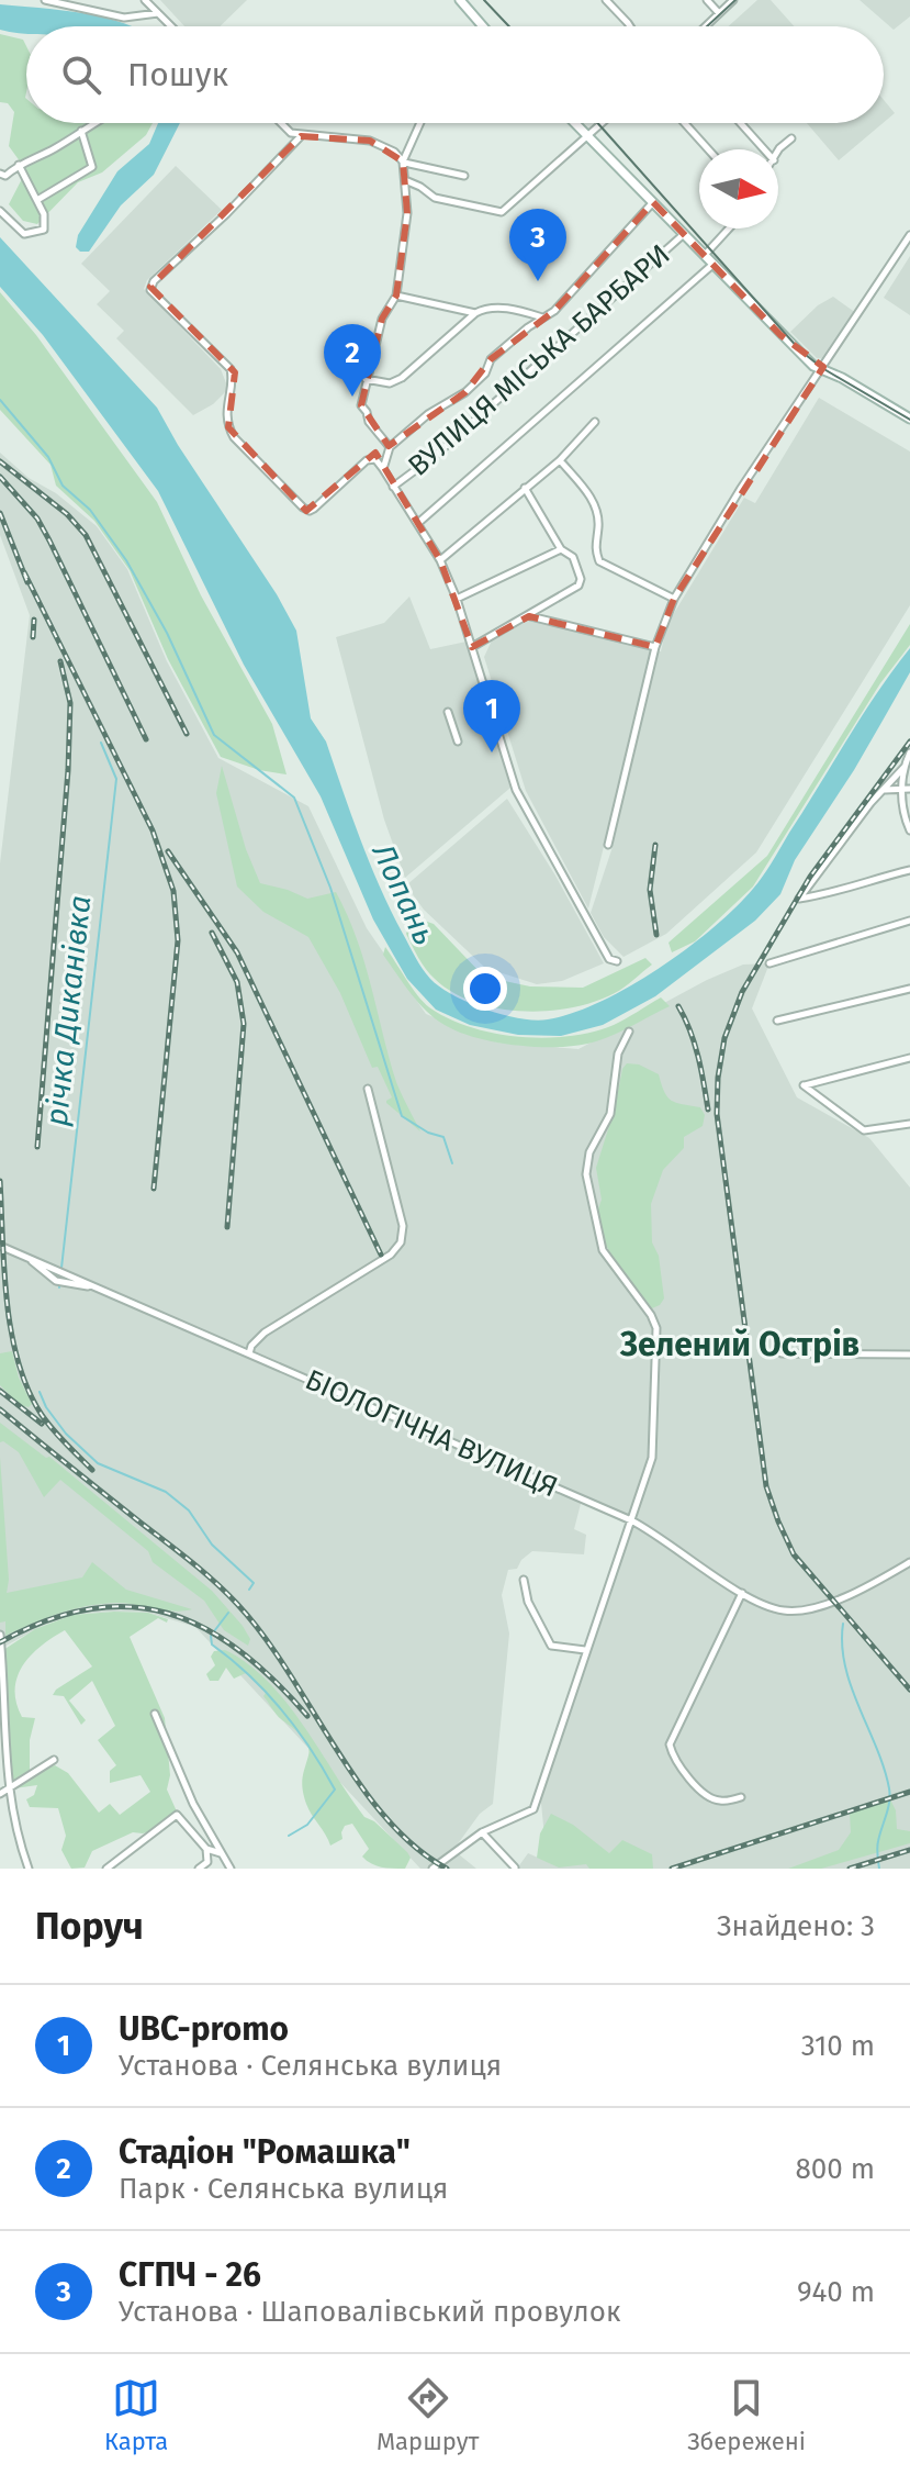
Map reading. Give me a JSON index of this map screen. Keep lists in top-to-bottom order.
{
  "streets": {
    "street": ["ВУЛИЦЯ МІСЬКА БАРБАРИ", "БІОЛОГІЧНА ВУЛИЦЯ"]
  },
  "districts": ["Зелений Острів"],
  "water": ["Лопань", "річка Диканівка"],
  "north": "right",
  "page": {
    "search": "Пошук",
    "pins": ["3", "2", "1"],
    "heading": ["Поруч", "Знайдено: 3"],
    "list": [
      {
        "mark": "1",
        "name": "UBC-promo",
        "note": "Установа · Селянська вулиця",
        "value": "310 m"
      },
      {
        "mark": "2",
        "name": "Стадіон \"Ромашка\"",
        "note": "Парк · Селянська вулиця",
        "value": "800 m"
      },
      {
        "mark": "3",
        "name": "СГПЧ - 26",
        "note": "Установа · Шаповалівський провулок",
        "value": "940 m"
      }
    ],
    "nav": ["Карта", "Маршрут", "Збережені"]
  }
}
